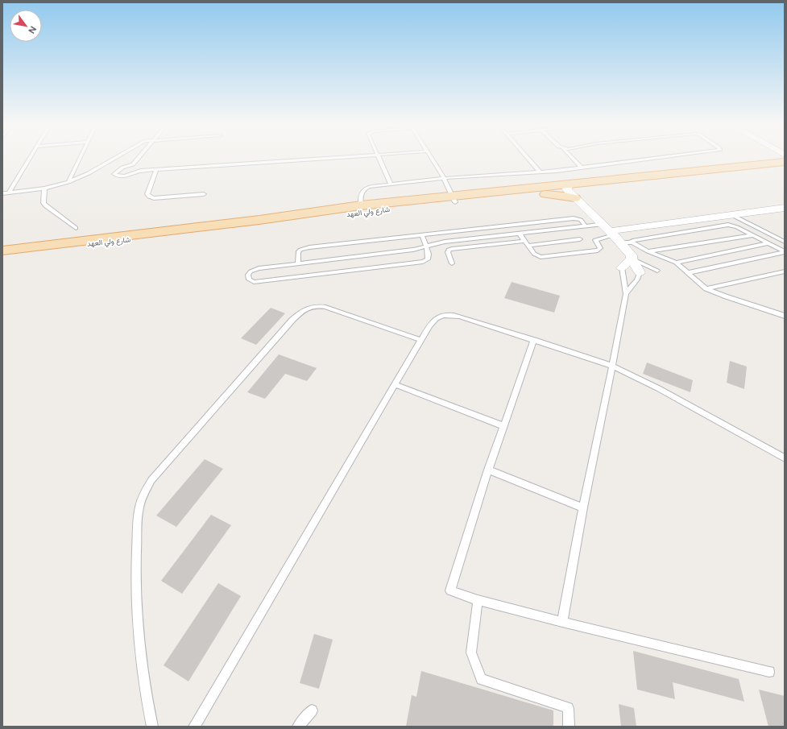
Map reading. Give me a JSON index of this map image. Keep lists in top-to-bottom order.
{
  "streets": {
    "main road": ["شارع ولي العهد"]
  },
  "north": "bottom right"
}
